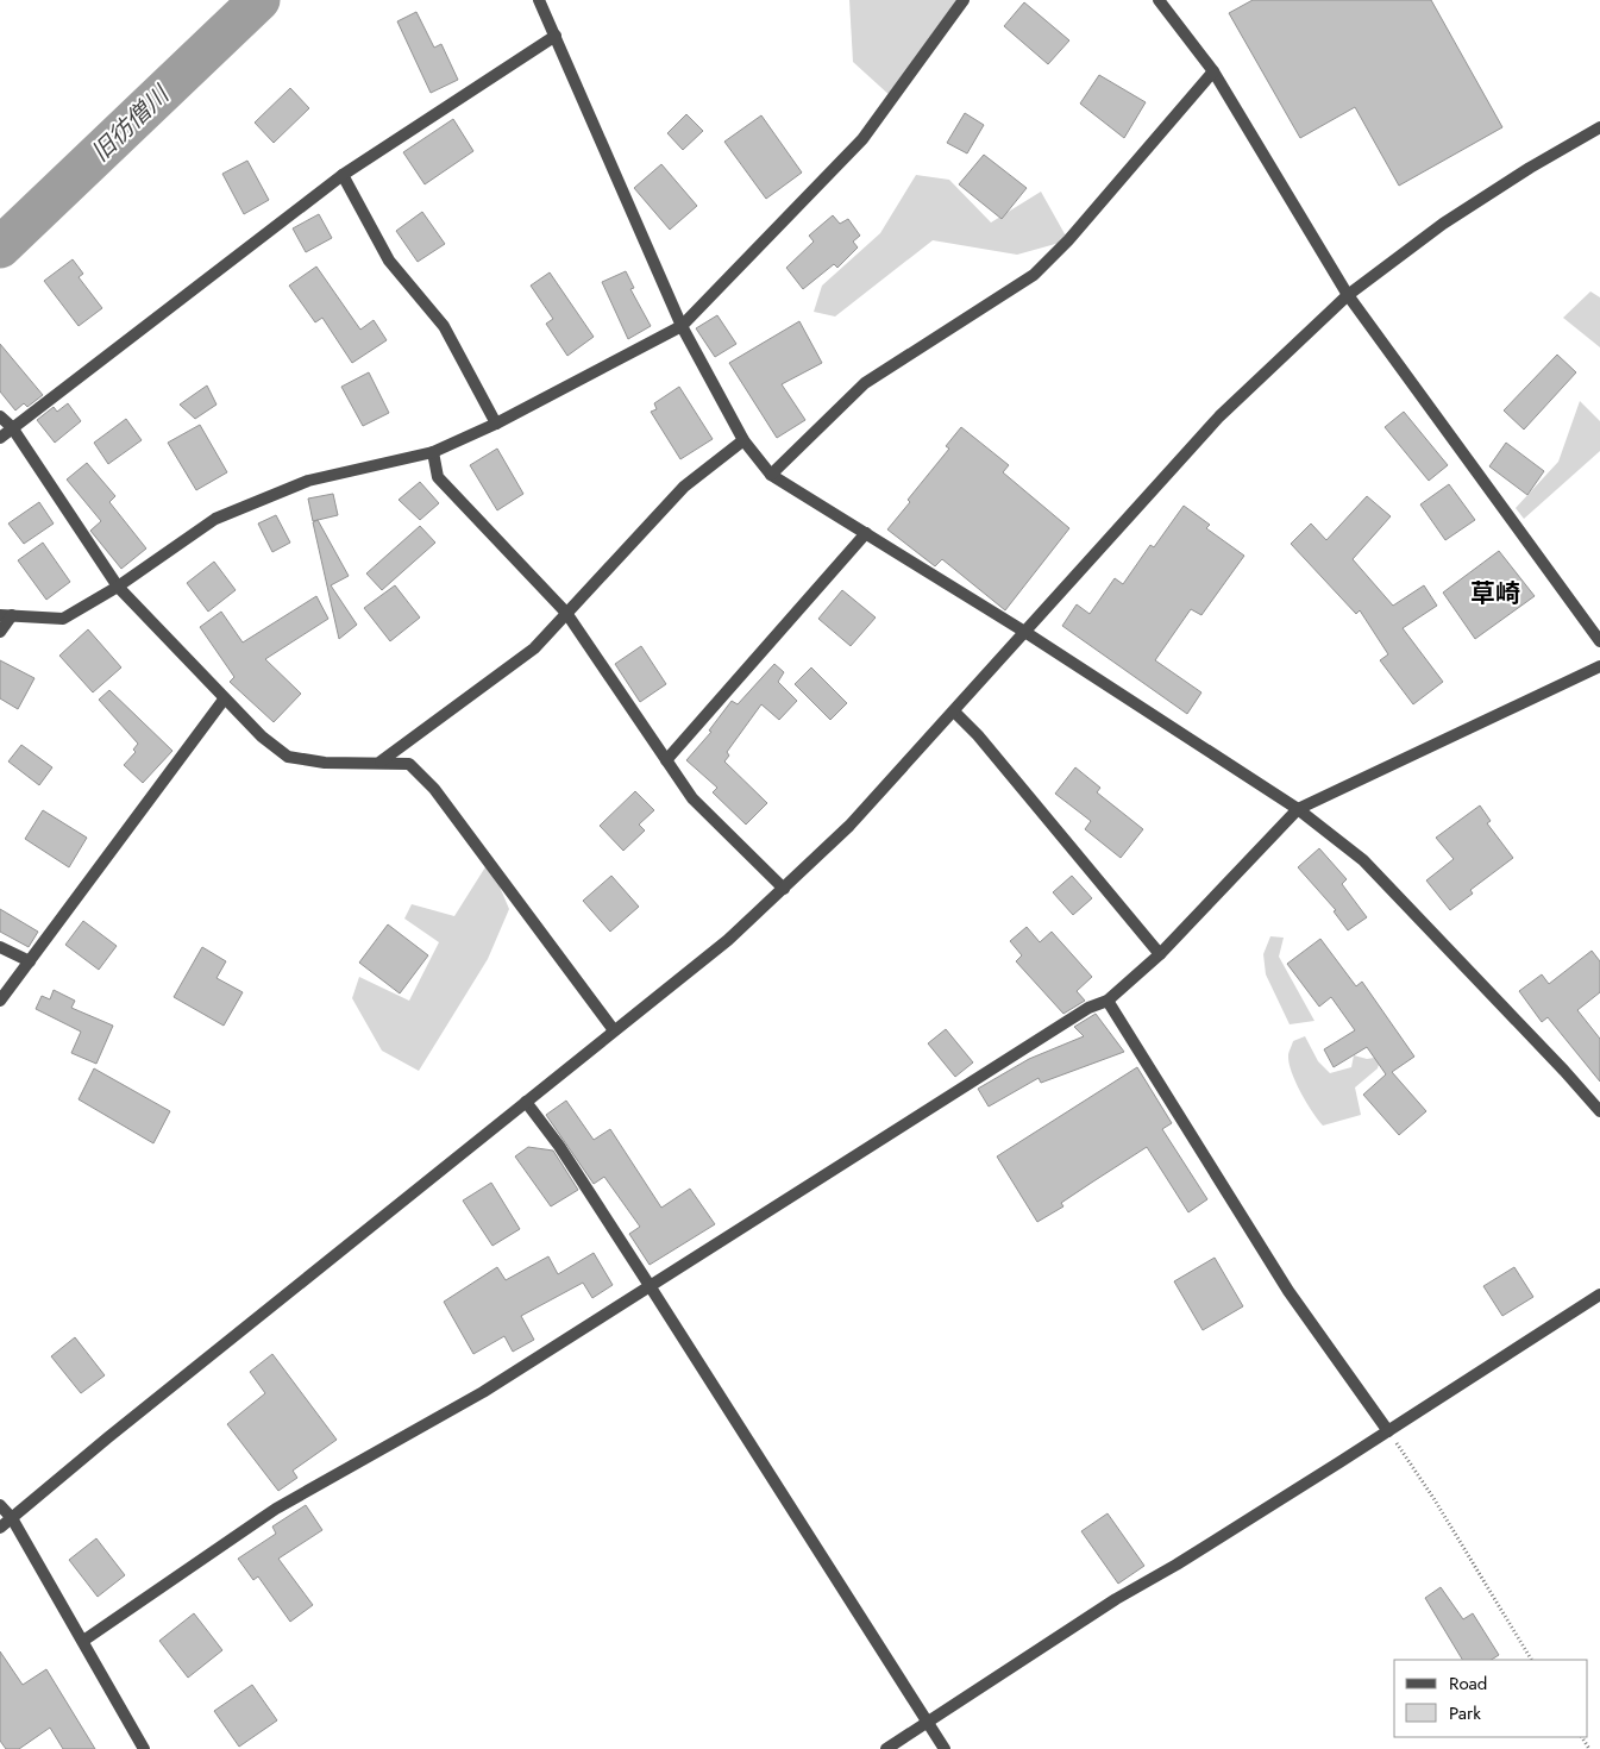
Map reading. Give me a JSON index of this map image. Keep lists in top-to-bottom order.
{
  "districts": ["草崎"],
  "water": ["旧彷僧川"],
  "legend": ["Road", "Park"]
}
